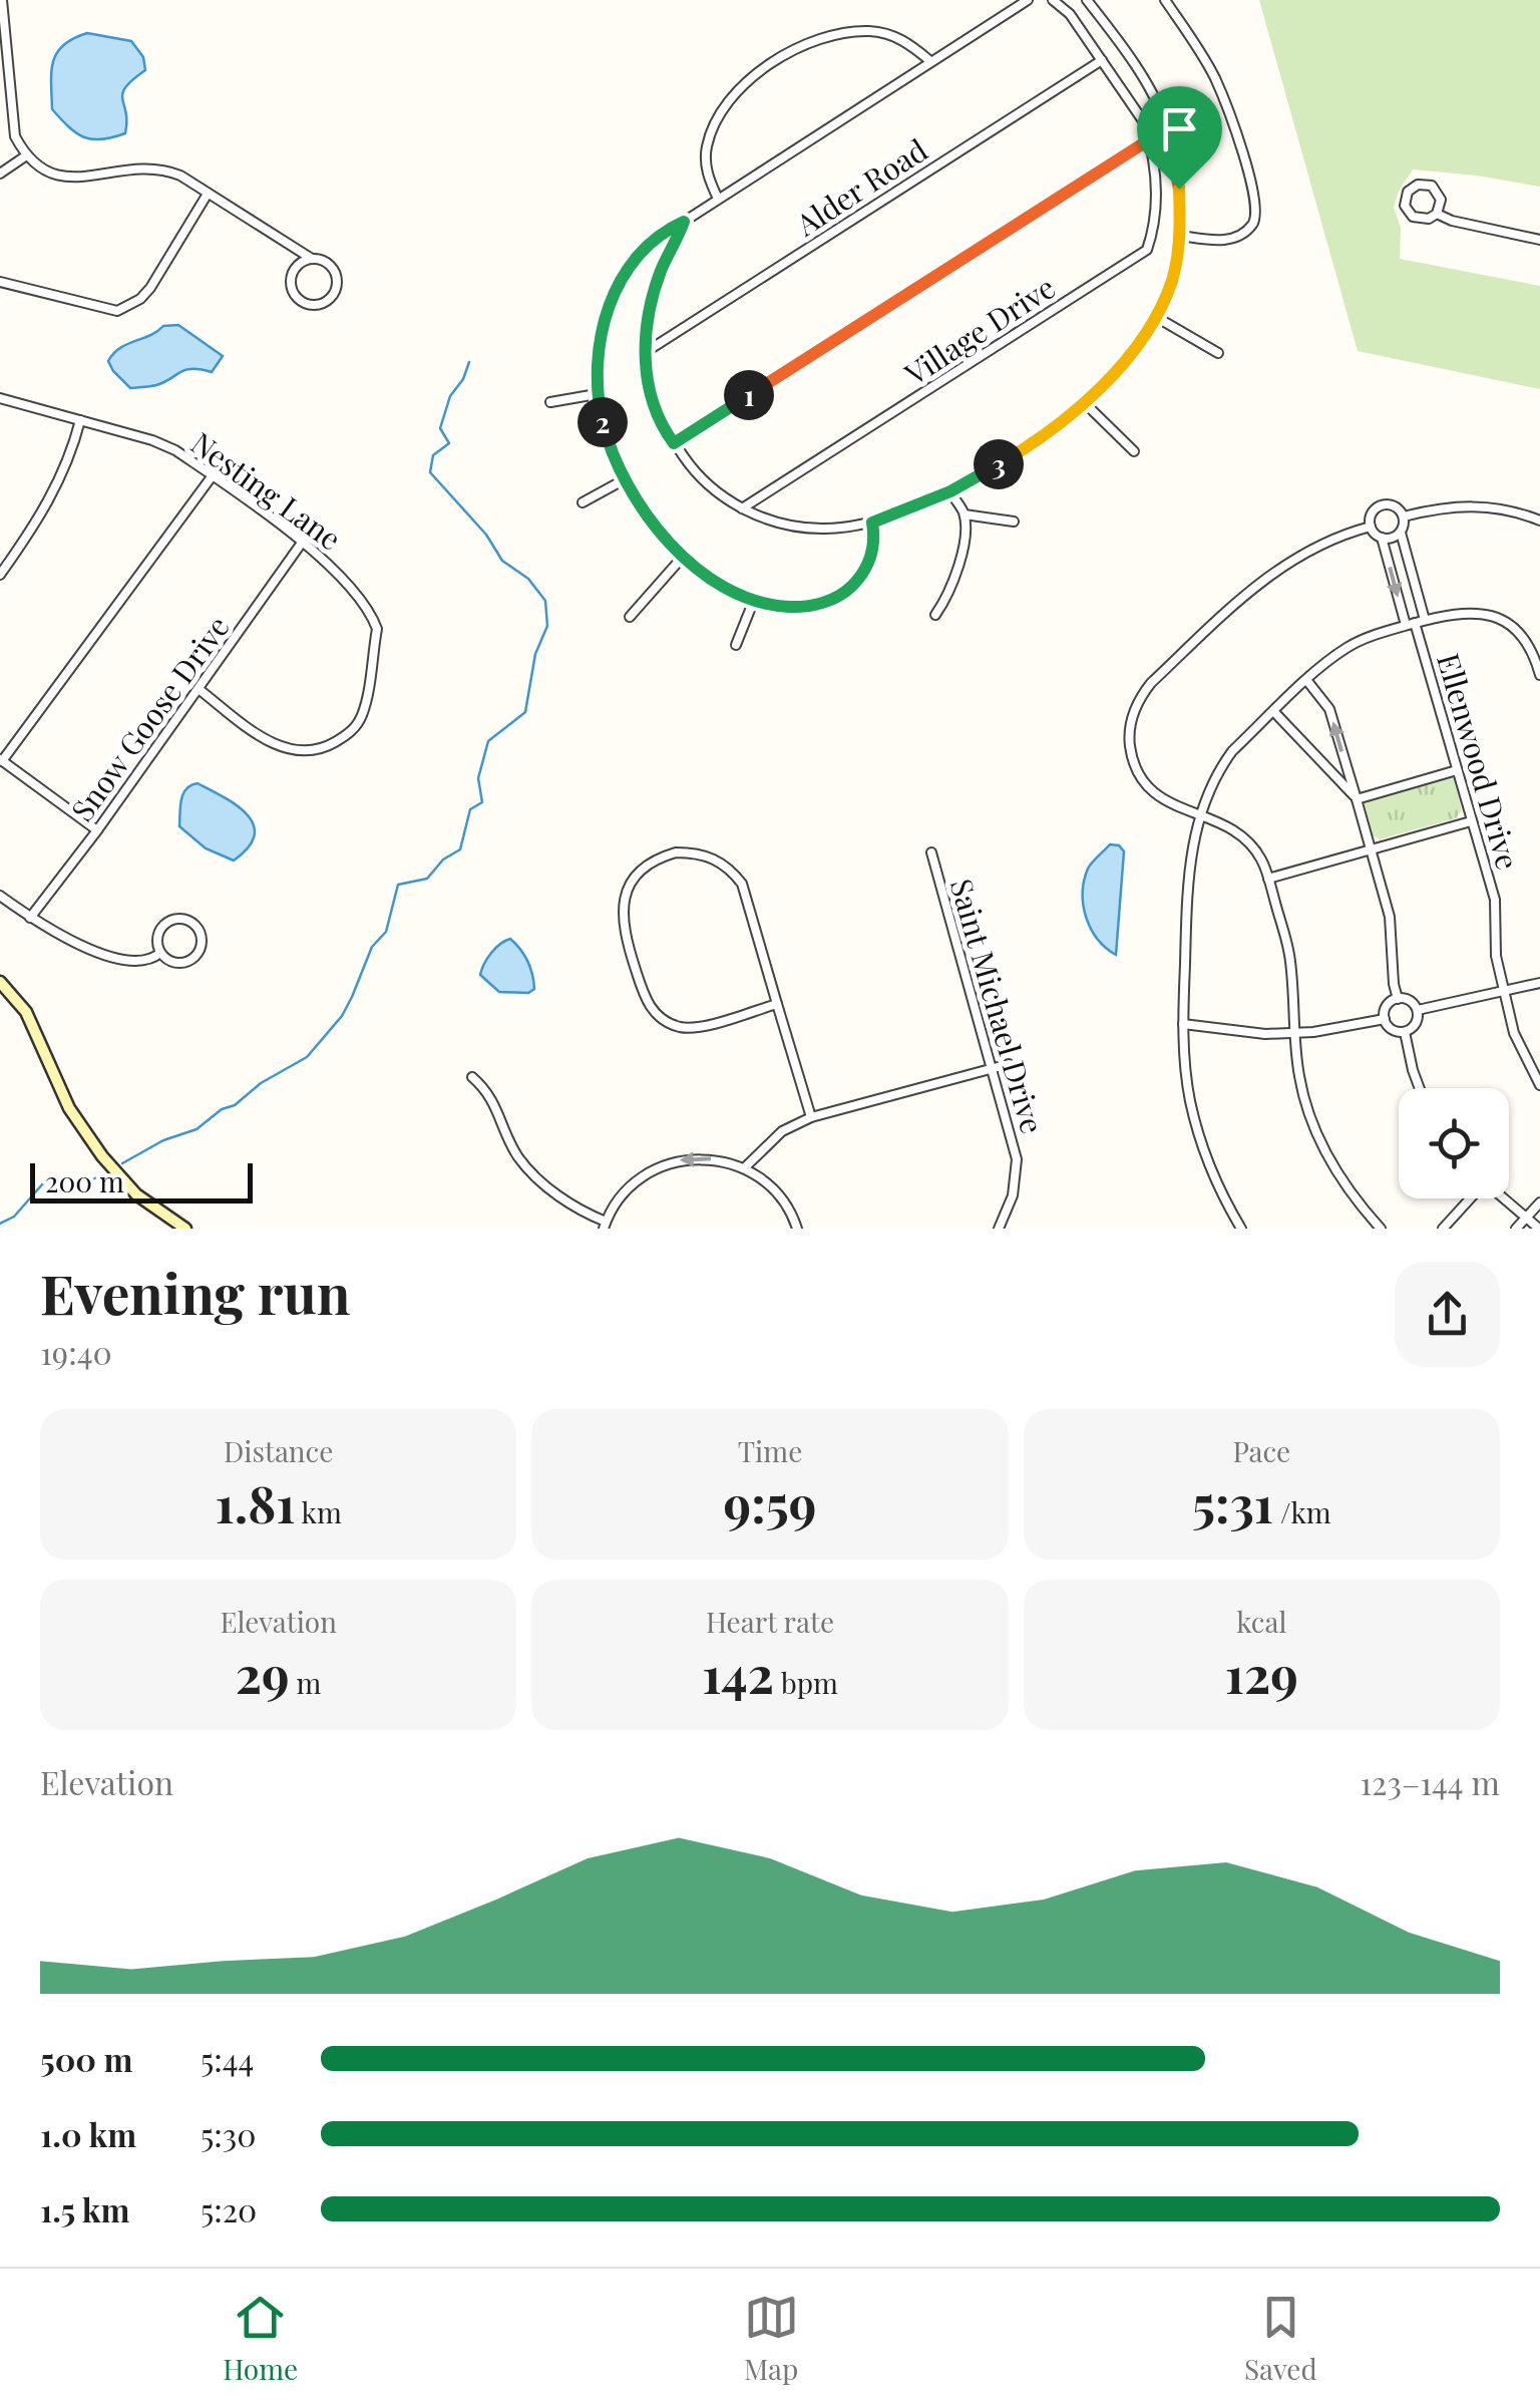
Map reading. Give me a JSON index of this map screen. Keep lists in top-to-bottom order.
{
  "streets": {
    "street": [
      "Alder Road",
      "Village Drive",
      "Nesting Lane",
      "Snow Goose Drive",
      "Ellenwood Drive",
      "Saint Michael Drive"
    ]
  },
  "crossings": [
    ["Alder Road", "Village Drive"],
    ["Nesting Lane", "Snow Goose Drive"]
  ],
  "scale_bar": "200 m",
  "page": {
    "pins": ["1", "2", "3"],
    "scale": "200 m",
    "heading": ["Evening run", "19:40"],
    "stats": [
      ["Distance", "1.81 km"],
      ["Time", "9:59"],
      ["Pace", "5:31 /km"],
      ["Elevation", "29 m"],
      ["Heart rate", "142 bpm"],
      ["kcal", "129"]
    ],
    "chart": ["Elevation", "123–144 m"],
    "list": [
      {
        "name": "500 m",
        "note": "5:44"
      },
      {
        "name": "1.0 km",
        "note": "5:30"
      },
      {
        "name": "1.5 km",
        "note": "5:20"
      }
    ],
    "tabs": ["Home", "Map", "Saved"]
  }
}
